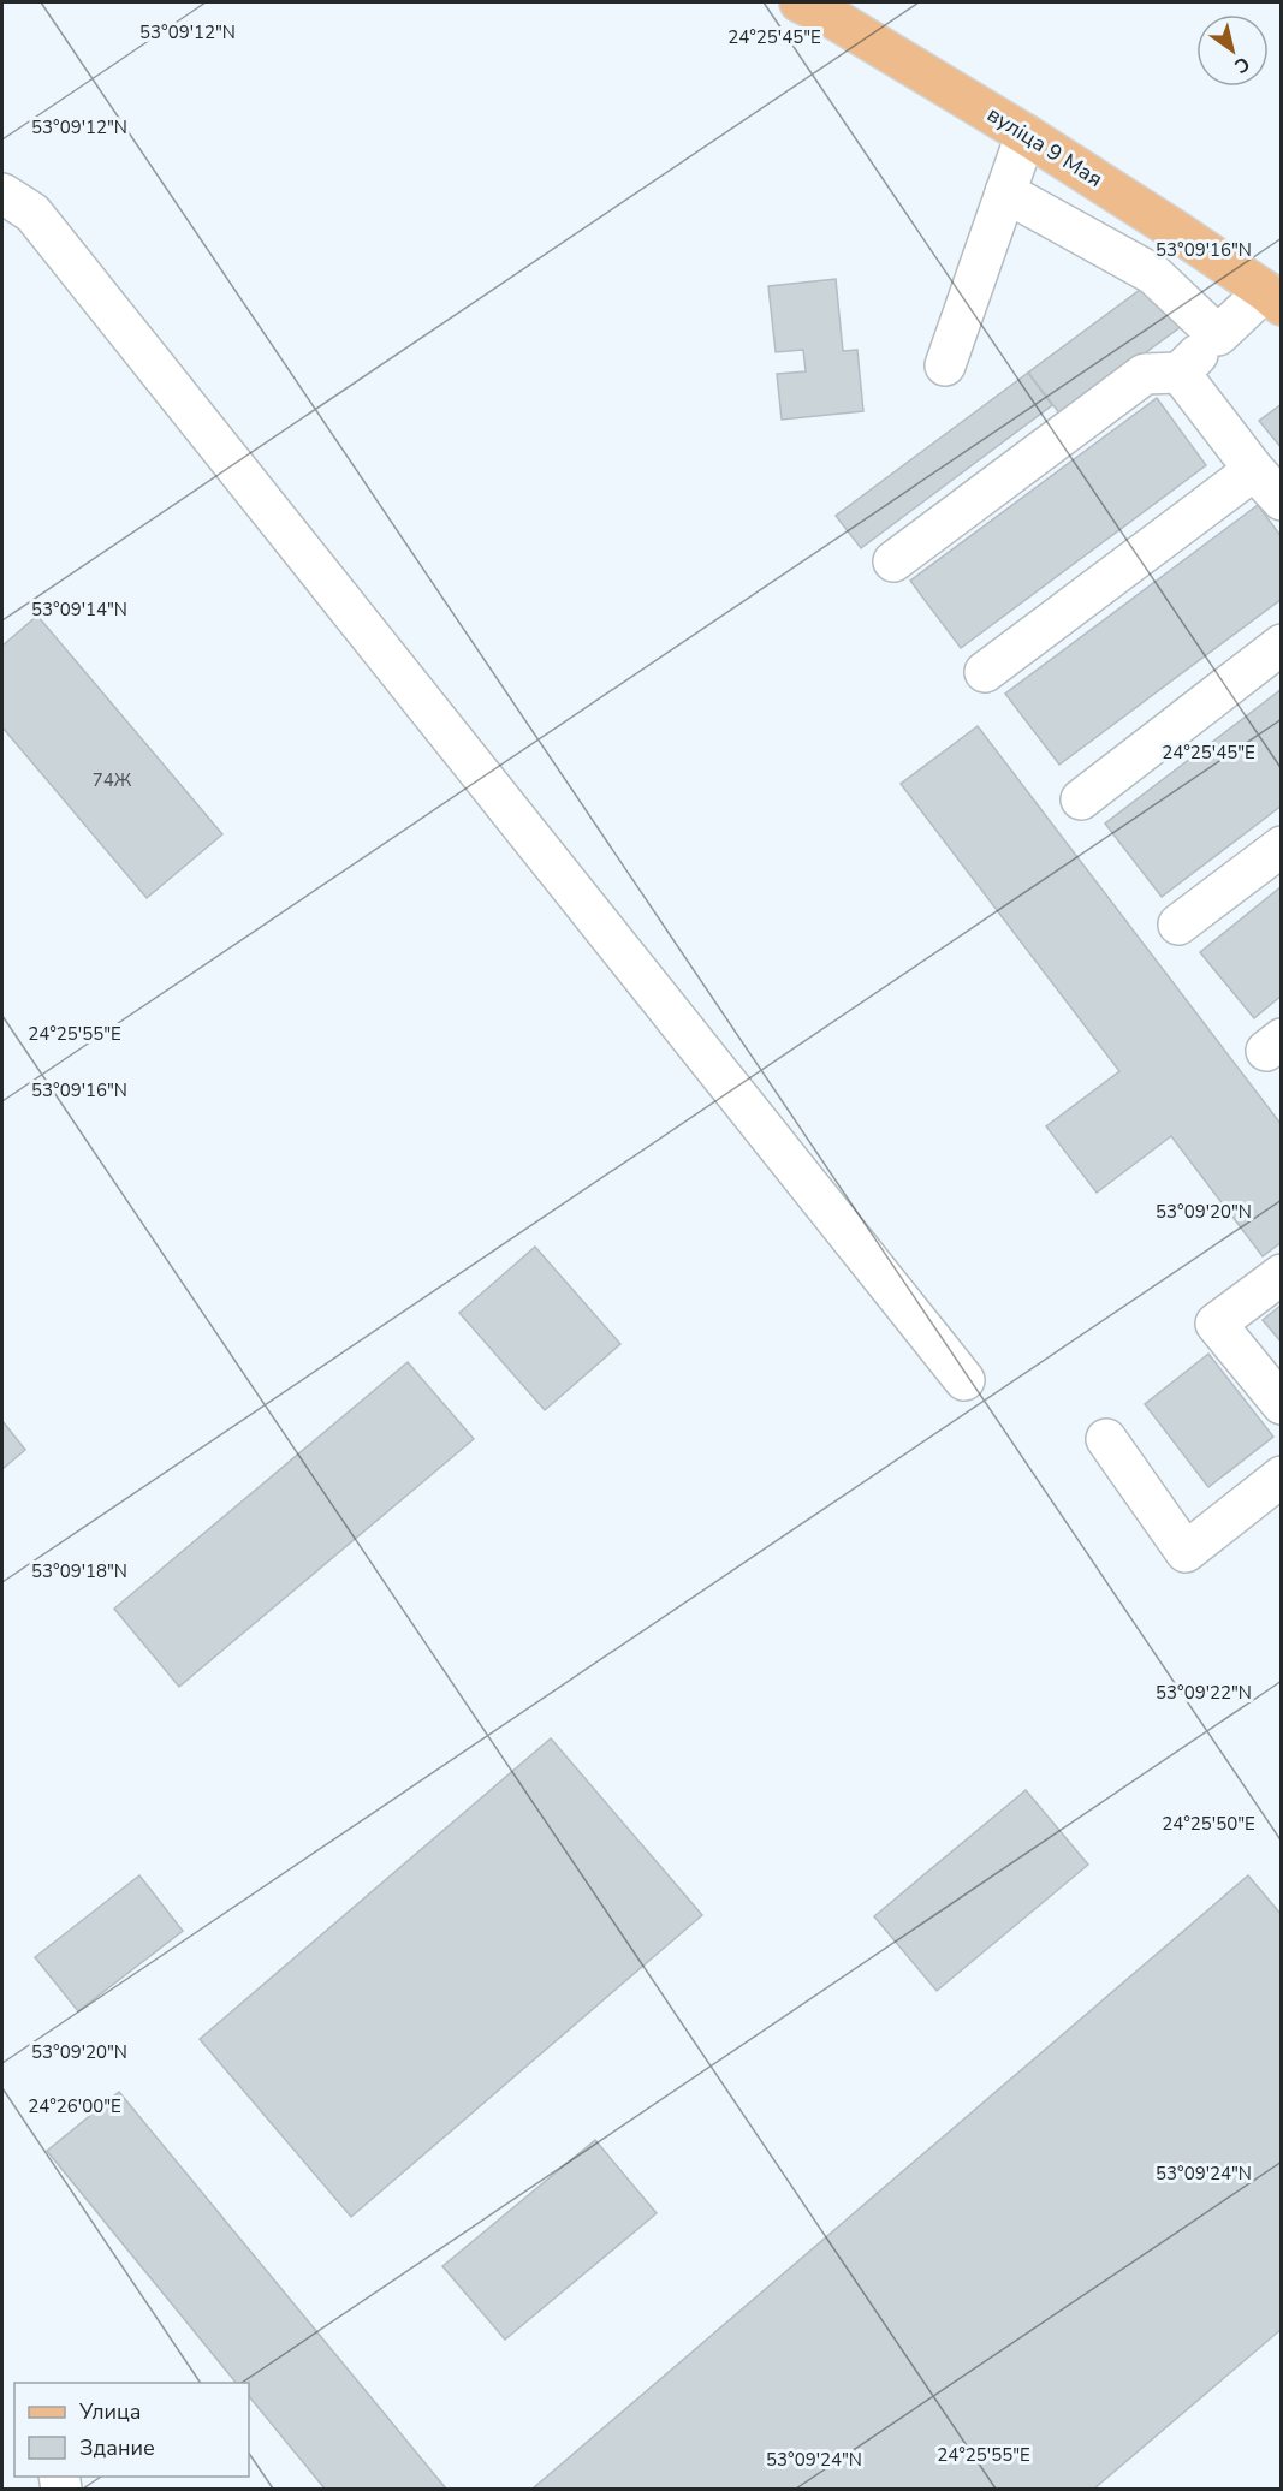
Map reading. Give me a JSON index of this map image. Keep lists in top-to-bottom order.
{
  "streets": {
    "main road": ["вуліца 9 Мая"]
  },
  "house_numbers": ["74Ж"],
  "legend": ["Улица", "Здание"],
  "north": "bottom right",
  "coordinates": [
    "53°09'12\"N",
    "24°25'45\"E",
    "53°09'16\"N",
    "53°09'14\"N",
    "24°25'55\"E",
    "53°09'20\"N",
    "53°09'18\"N",
    "53°09'22\"N",
    "24°25'50\"E",
    "24°26'00\"E",
    "53°09'24\"N"
  ]
}
